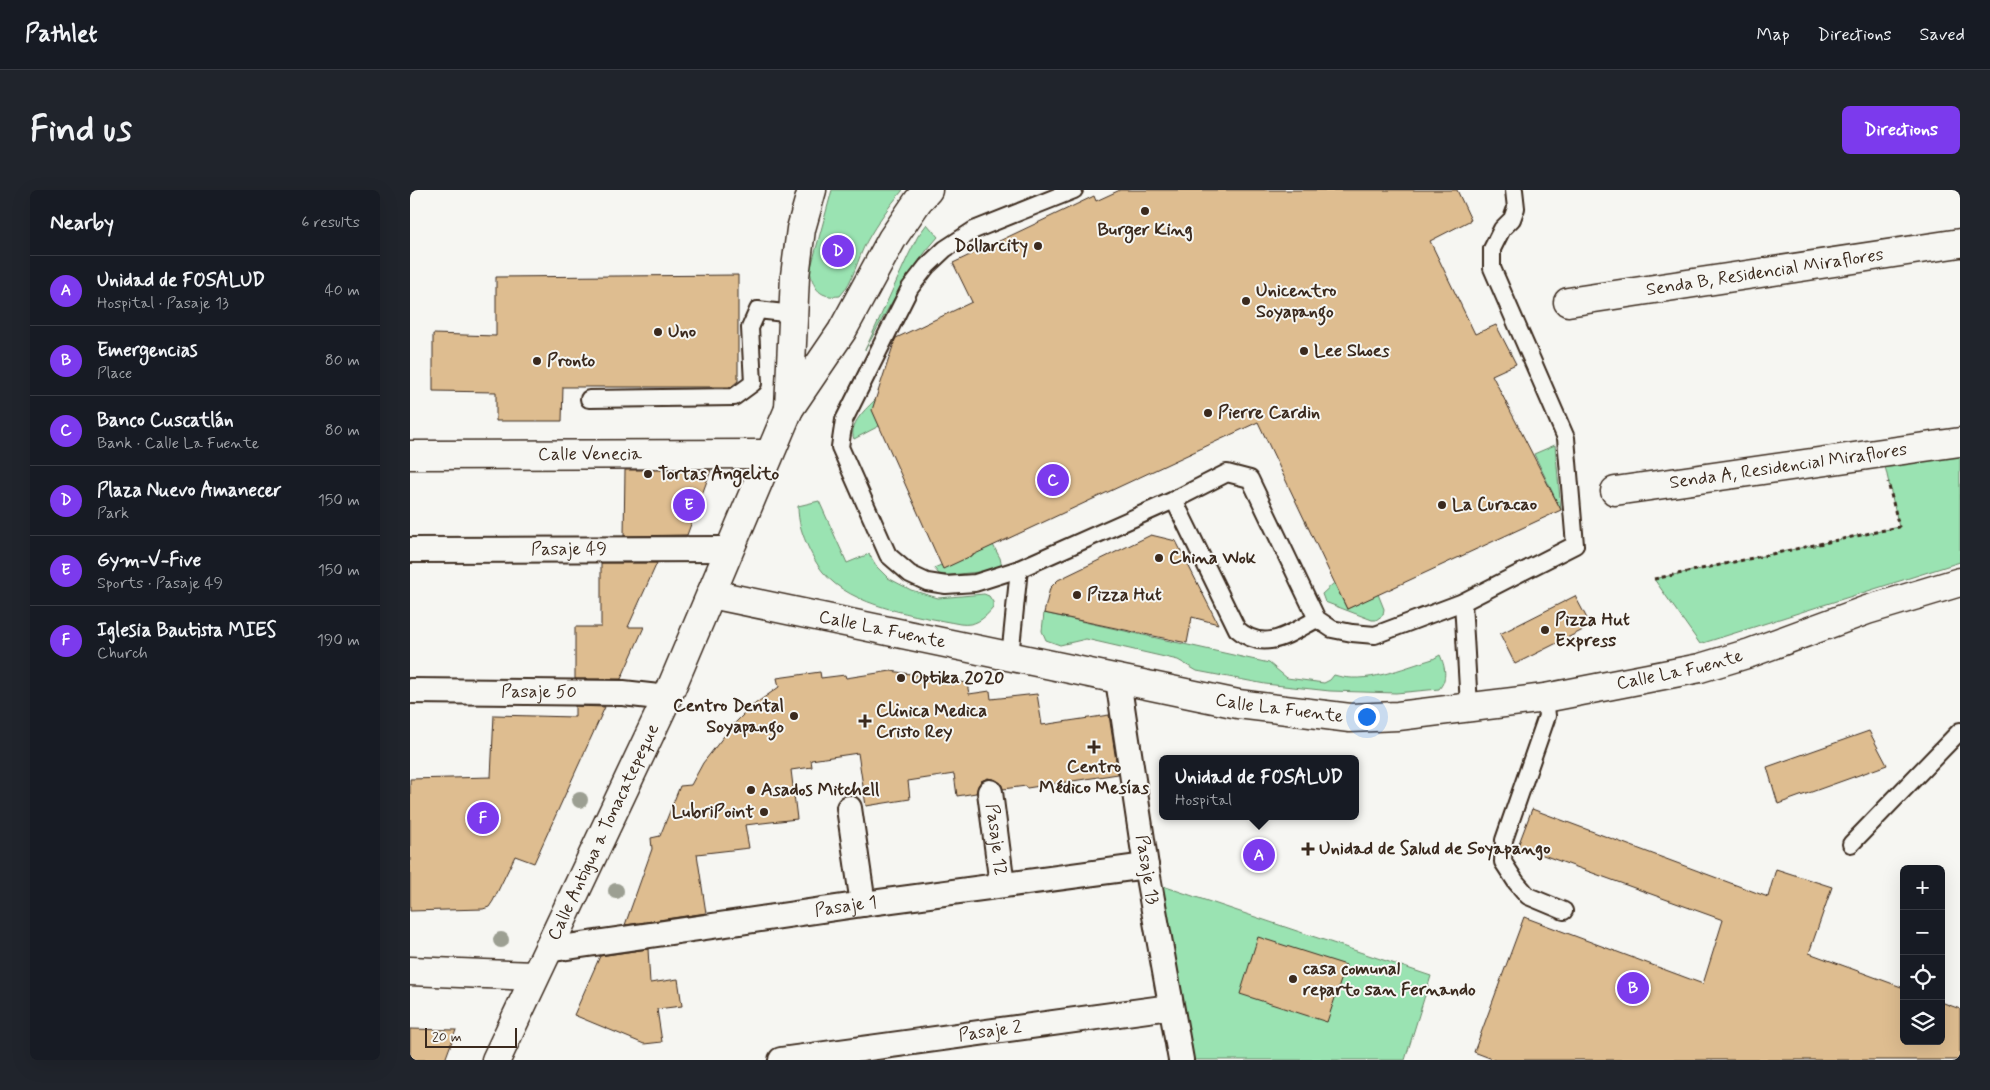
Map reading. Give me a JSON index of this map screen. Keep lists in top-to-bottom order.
{
  "streets": {
    "street": [
      "Senda B, Residencial Miraflores",
      "Calle Venecia",
      "Senda A, Residencial Miraflores",
      "Pasaje 49",
      "Calle La Fuente",
      "Pasaje 50",
      "Calle Antigua a Tonacatepeque",
      "Pasaje 12",
      "Pasaje 13",
      "Pasaje 1",
      "Pasaje 2"
    ]
  },
  "crossings": [
    ["Calle Venecia", "Calle Antigua a Tonacatepeque"],
    ["Pasaje 49", "Calle Antigua a Tonacatepeque"],
    ["Calle La Fuente", "Calle Antigua a Tonacatepeque"],
    ["Calle La Fuente", "Pasaje 13"],
    ["Pasaje 50", "Calle Antigua a Tonacatepeque"],
    ["Calle Antigua a Tonacatepeque", "Pasaje 1"],
    ["Pasaje 12", "Pasaje 1"],
    ["Pasaje 13", "Pasaje 1"],
    ["Pasaje 13", "Pasaje 2"]
  ],
  "places": {
    "other": [
      "Burger King",
      "Dollarcity",
      "Unicentro Soyapango",
      "Uno",
      "Lee Shoes",
      "Pronto",
      "Pierre Cardin",
      "Tortas Angelito",
      "La Curacao",
      "China Wok",
      "Pizza Hut",
      "Pizza Hut Express",
      "Optika 2020",
      "Centro Dental Soyapango",
      "Asados Mitchell",
      "LubriPoint",
      "casa comunal reparto san Fernando"
    ],
    "health": ["Clinica Medica Cristo Rey", "Centro Médico Mesías", "Unidad de Salud de Soyapango"]
  },
  "scale_bar": "20 m",
  "page": {
    "header": "Pathlet",
    "nav": ["Map", "Directions", "Saved"],
    "buttons": "Directions",
    "title": "Find us",
    "heading": ["Nearby", "6 results"],
    "pins": [
      "D",
      "C",
      "E",
      "F",
      "A",
      "B"
    ],
    "list": [
      {
        "mark": "A",
        "name": "Unidad de FOSALUD",
        "note": "Hospital · Pasaje 13",
        "value": "40 m"
      },
      {
        "mark": "B",
        "name": "Emergencias",
        "note": "Place",
        "value": "80 m"
      },
      {
        "mark": "C",
        "name": "Banco Cuscatlán",
        "note": "Bank · Calle La Fuente",
        "value": "80 m"
      },
      {
        "mark": "D",
        "name": "Plaza Nuevo Amanecer",
        "note": "Park",
        "value": "150 m"
      },
      {
        "mark": "E",
        "name": "Gym-V-Five",
        "note": "Sports · Pasaje 49",
        "value": "150 m"
      },
      {
        "mark": "F",
        "name": "Iglesia Bautista MIES",
        "note": "Church",
        "value": "190 m"
      }
    ],
    "popup": ["Unidad de FOSALUD", "Hospital"],
    "map_buttons": ["+", "−"],
    "scale": "20 m"
  }
}
